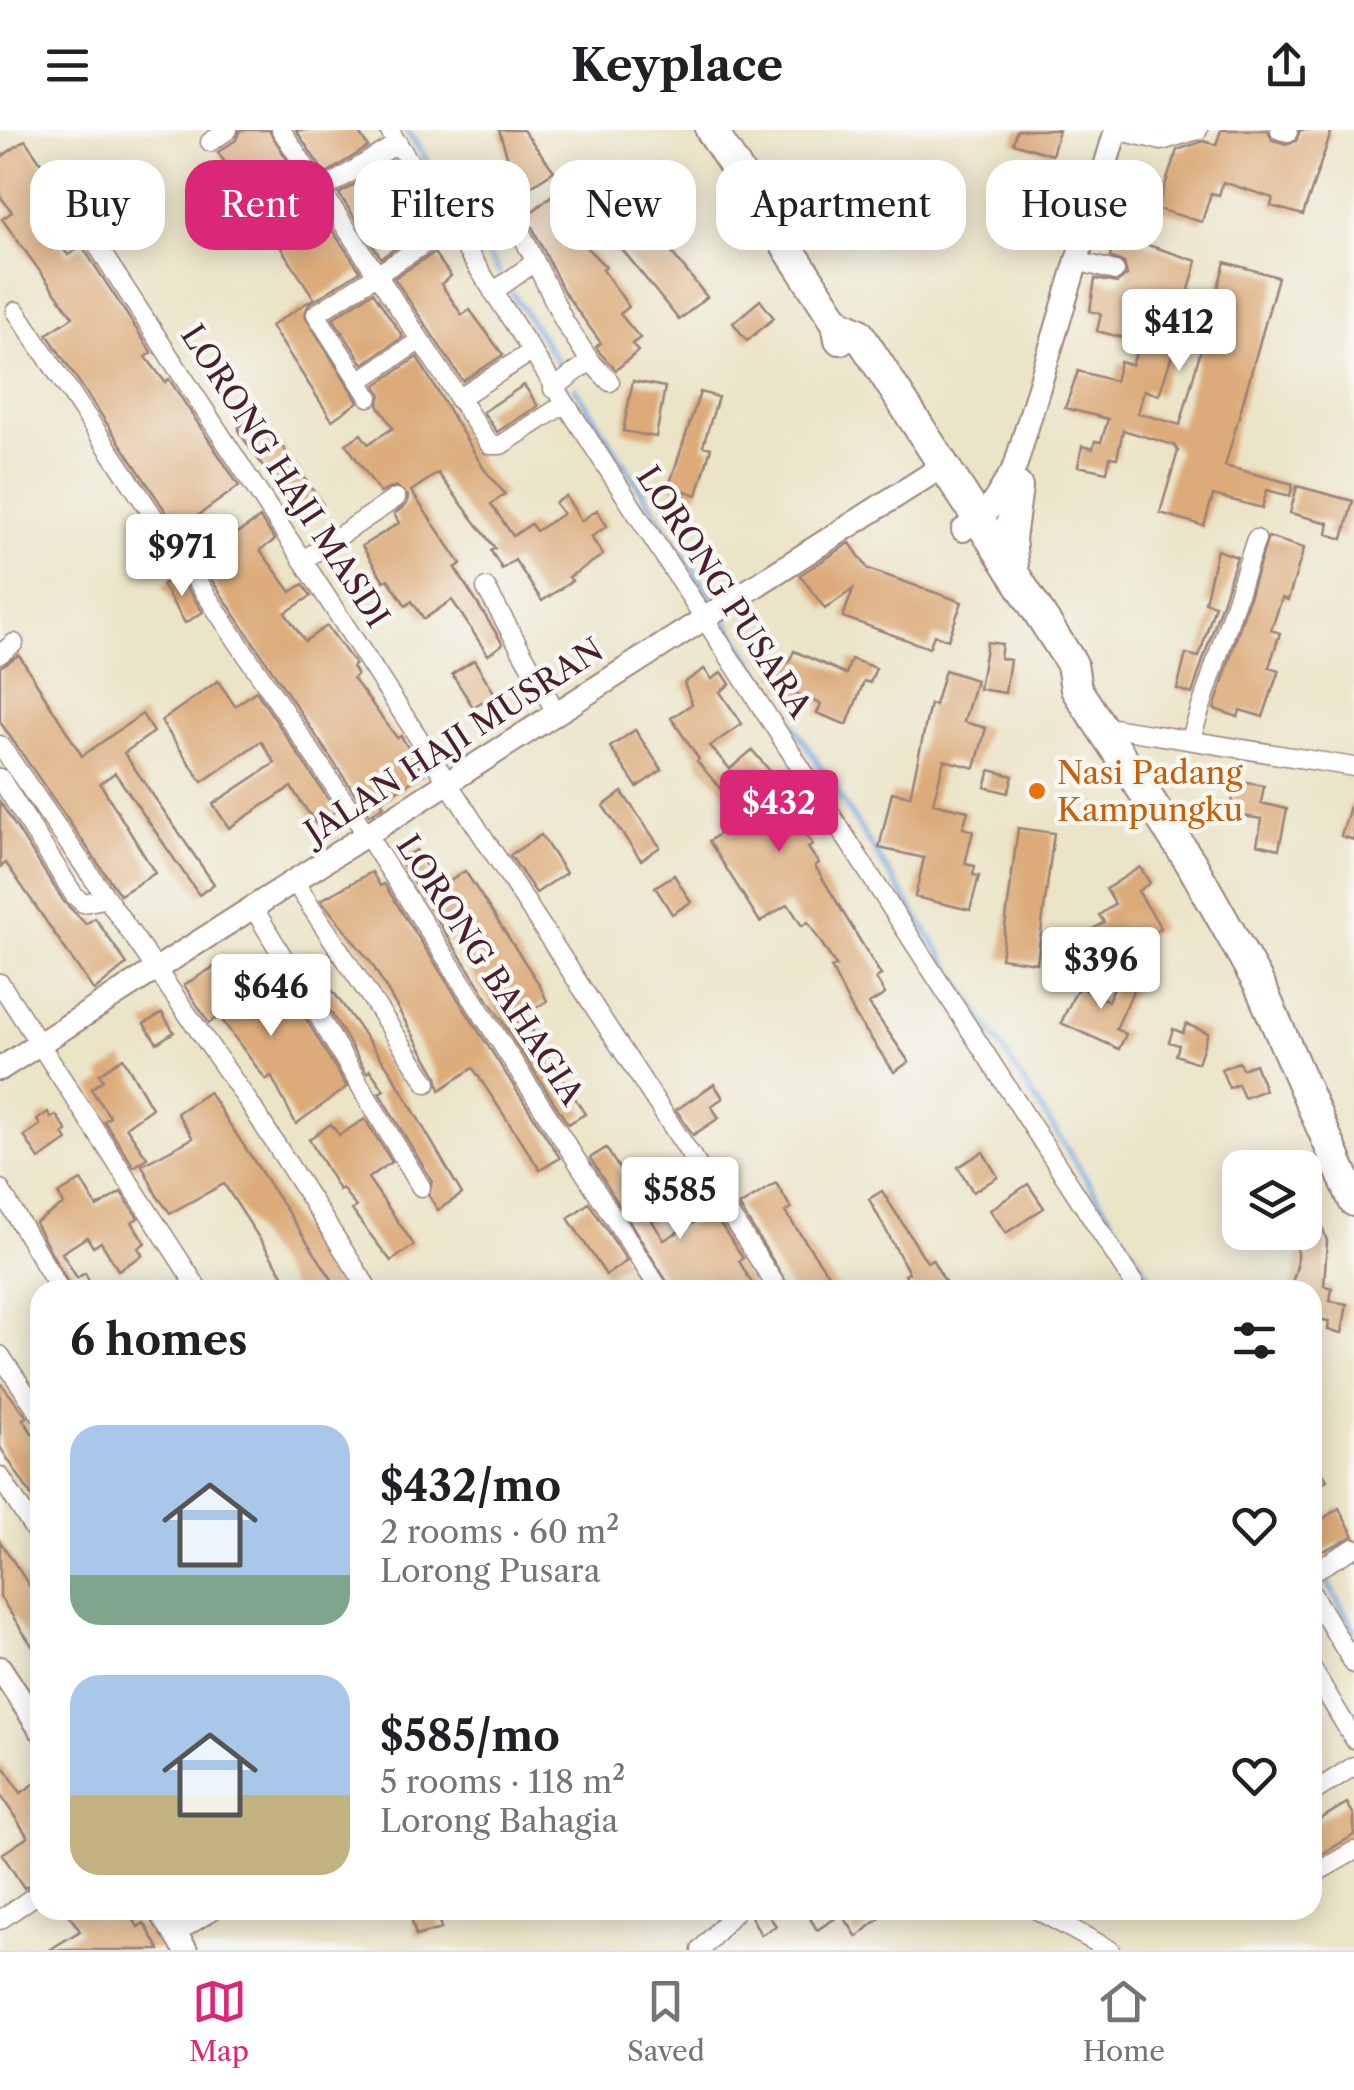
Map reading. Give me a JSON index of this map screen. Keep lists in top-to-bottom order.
{
  "streets": {
    "street": [
      "LORONG HAJI MASDI",
      "LORONG PUSARA",
      "JALAN HAJI MUSRAN",
      "LORONG BAHAGIA"
    ]
  },
  "crossings": [
    ["LORONG HAJI MASDI", "JALAN HAJI MUSRAN"],
    ["LORONG PUSARA", "JALAN HAJI MUSRAN"],
    ["JALAN HAJI MUSRAN", "LORONG BAHAGIA"]
  ],
  "places": ["Nasi Padang Kampungku"],
  "page": {
    "header": "Keyplace",
    "chip": [
      "Buy",
      "Rent",
      "Filters",
      "New",
      "Apartment",
      "House"
    ],
    "price": [
      "$412",
      "$971",
      "$432",
      "$396",
      "$646",
      "$585"
    ],
    "heading": "6 homes",
    "list": [
      {
        "name": "$432/mo",
        "note": "2 rooms · 60 m² · Lorong Pusara"
      },
      {
        "name": "$585/mo",
        "note": "5 rooms · 118 m² · Lorong Bahagia"
      }
    ],
    "tabs": ["Map", "Saved", "Home"]
  }
}
